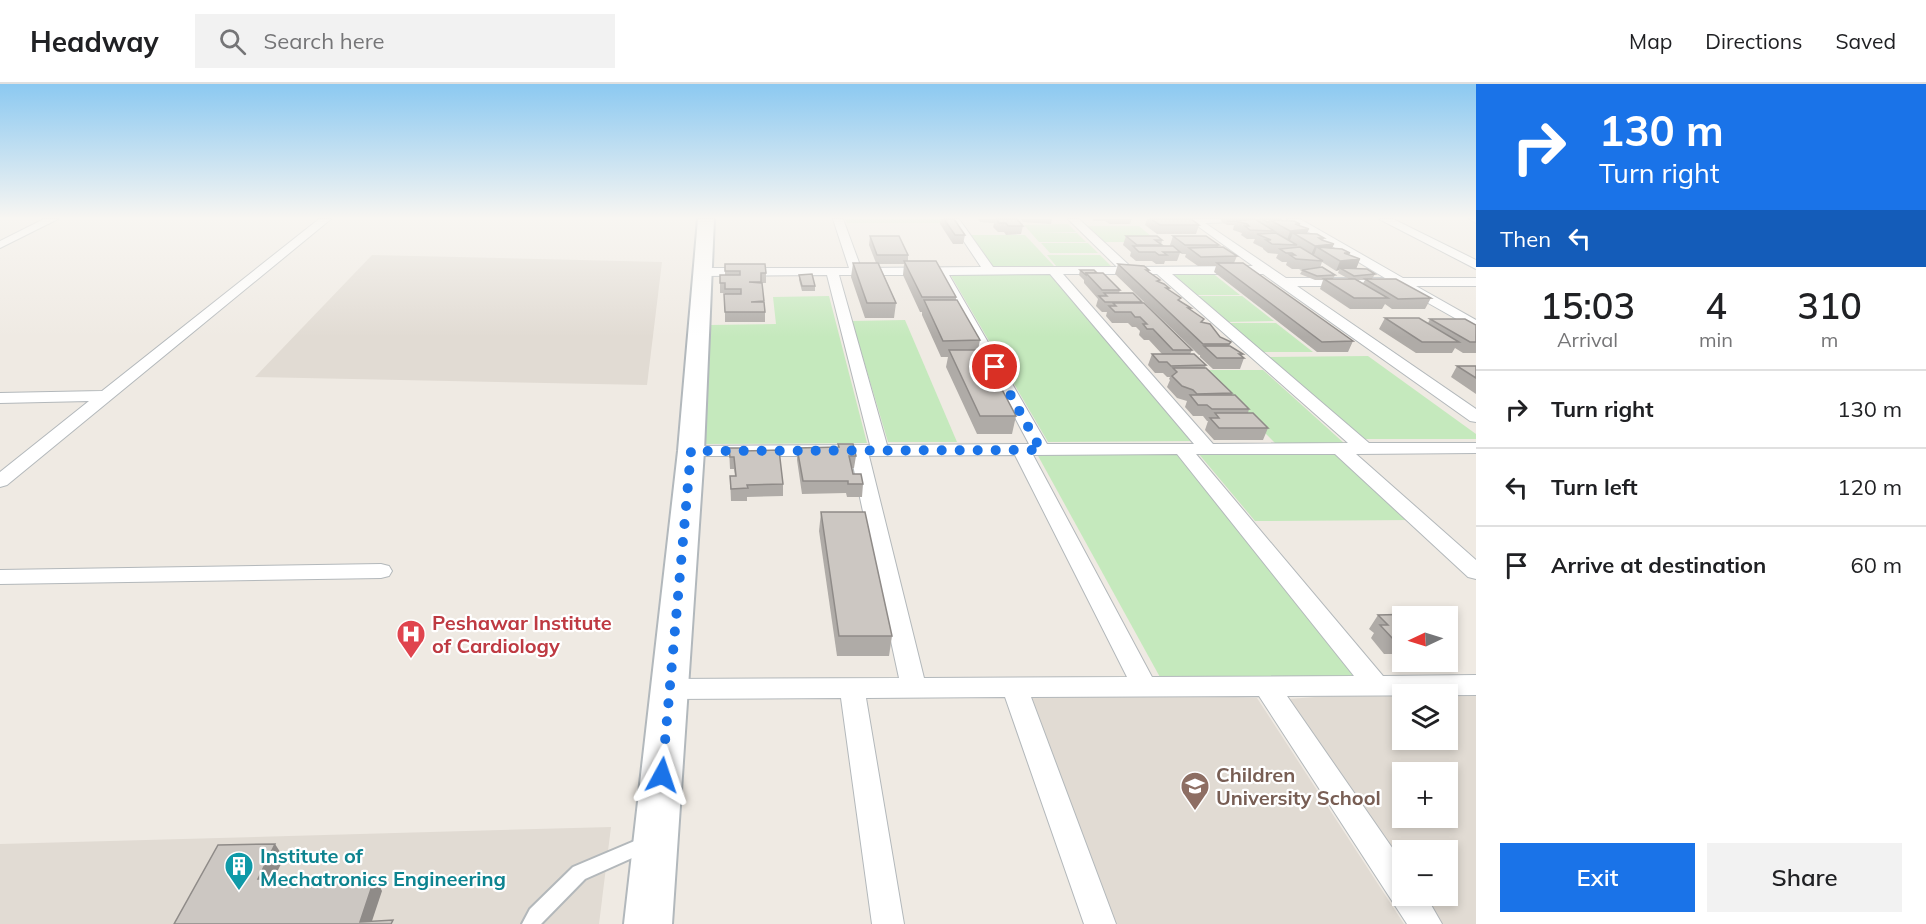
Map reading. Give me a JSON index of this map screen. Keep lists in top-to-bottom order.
{
  "places": {
    "hospital": ["Peshawar Institute of Cardiology"],
    "school or university": ["Children University School"],
    "building": ["Institute of Mechatronics Engineering"]
  },
  "north": "left",
  "page": {
    "header": "Headway",
    "search": "Search here",
    "nav": ["Map", "Directions", "Saved"],
    "turn": ["130 m", "Turn right"],
    "then": "Then",
    "eta": [
      "15:03",
      "Arrival",
      "4",
      "min",
      "310",
      "m"
    ],
    "list": [
      {
        "name": "Turn right",
        "value": "130 m"
      },
      {
        "name": "Turn left",
        "value": "120 m"
      },
      {
        "name": "Arrive at destination",
        "value": "60 m"
      }
    ],
    "map_buttons": ["+", "−"],
    "buttons": ["Exit", "Share"]
  }
}
